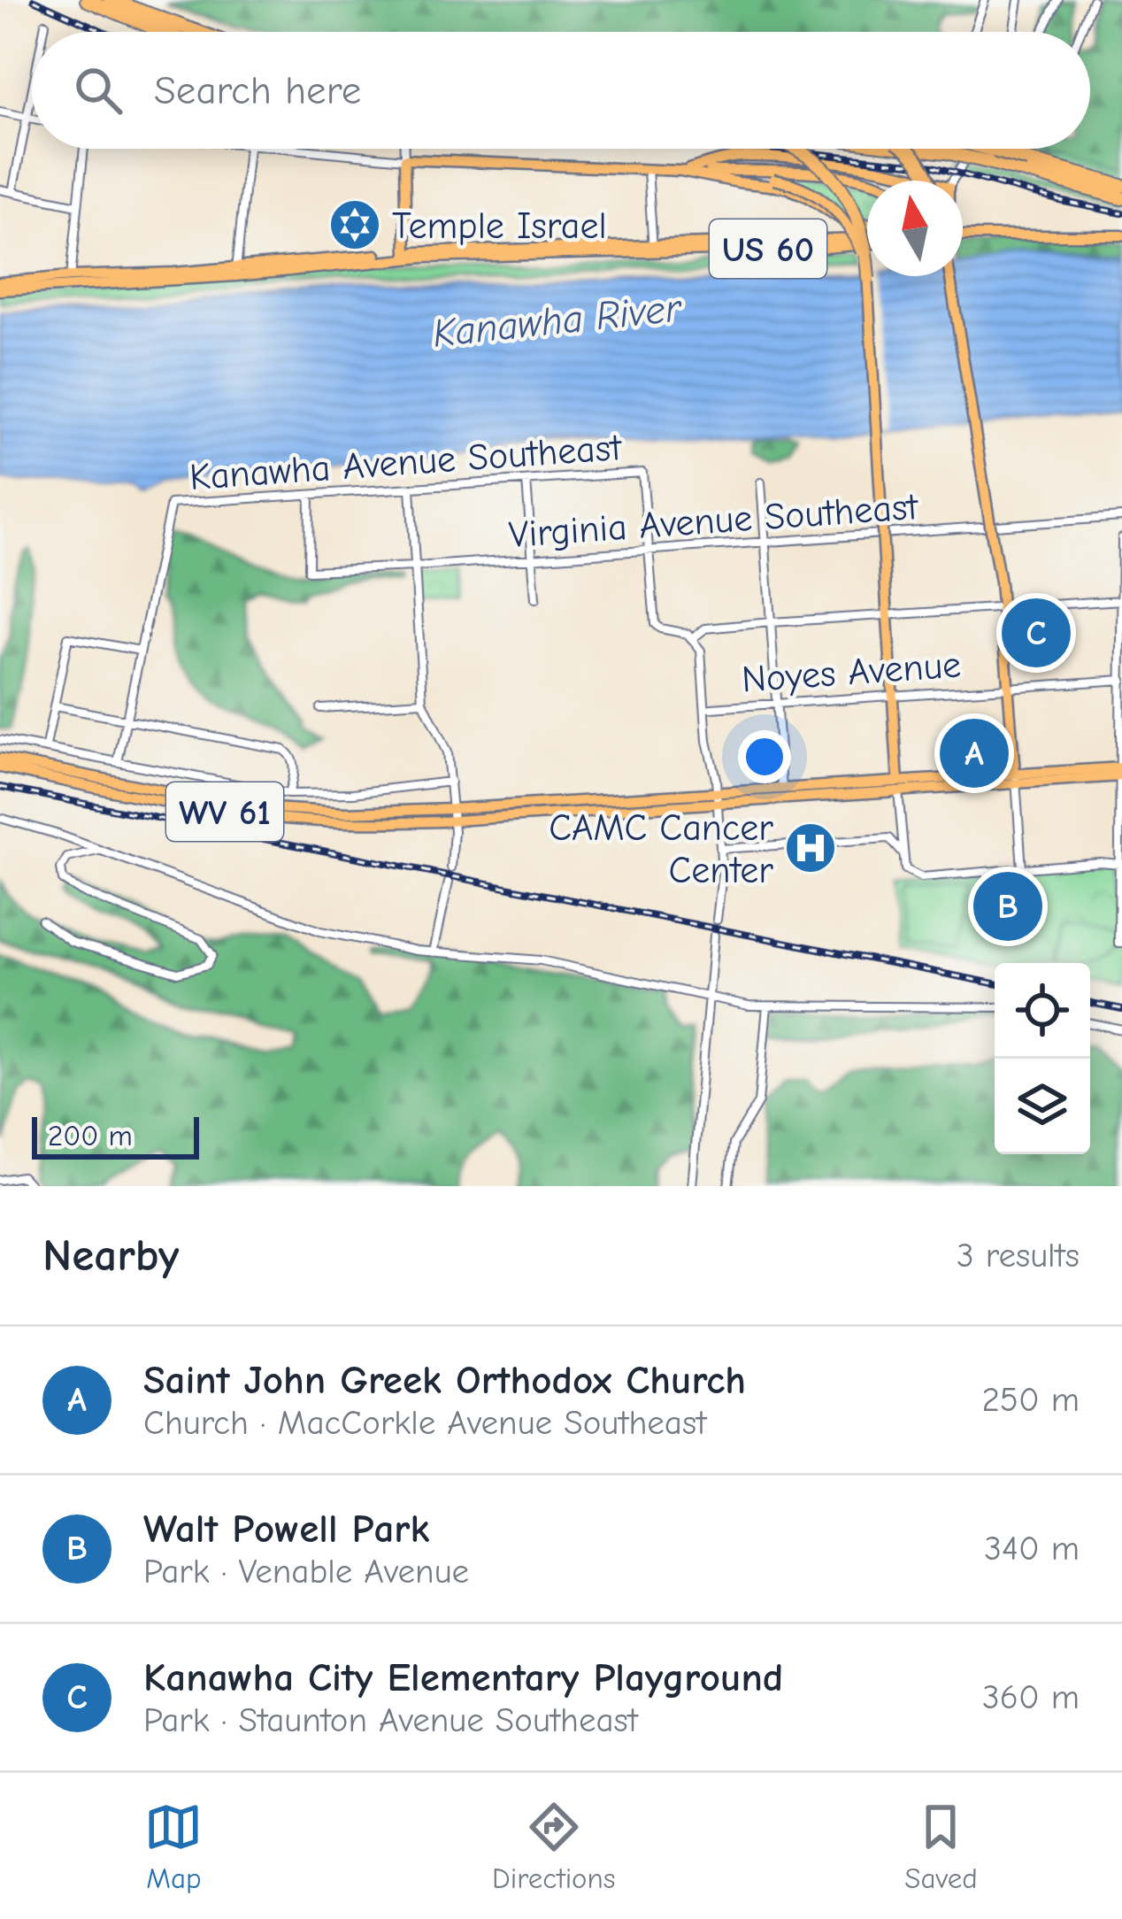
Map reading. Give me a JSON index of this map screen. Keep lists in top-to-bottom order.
{
  "streets": {
    "main road": ["US 60", "WV 61"],
    "street": ["Kanawha Avenue Southeast", "Virginia Avenue Southeast", "Noyes Avenue"]
  },
  "crossings": [
    ["Kanawha Avenue Southeast", "Virginia Avenue Southeast"]
  ],
  "water": ["Kanawha River"],
  "places": {
    "synagogue": ["Temple Israel"],
    "hospital": ["CAMC Cancer Center"]
  },
  "scale_bar": "200 m",
  "north": "top",
  "page": {
    "search": "Search here",
    "pins": ["C", "A", "B"],
    "scale": "200 m",
    "heading": ["Nearby", "3 results"],
    "list": [
      {
        "mark": "A",
        "name": "Saint John Greek Orthodox Church",
        "note": "Church · MacCorkle Avenue Southeast",
        "value": "250 m"
      },
      {
        "mark": "B",
        "name": "Walt Powell Park",
        "note": "Park · Venable Avenue",
        "value": "340 m"
      },
      {
        "mark": "C",
        "name": "Kanawha City Elementary Playground",
        "note": "Park · Staunton Avenue Southeast",
        "value": "360 m"
      }
    ],
    "nav": ["Map", "Directions", "Saved"]
  }
}
